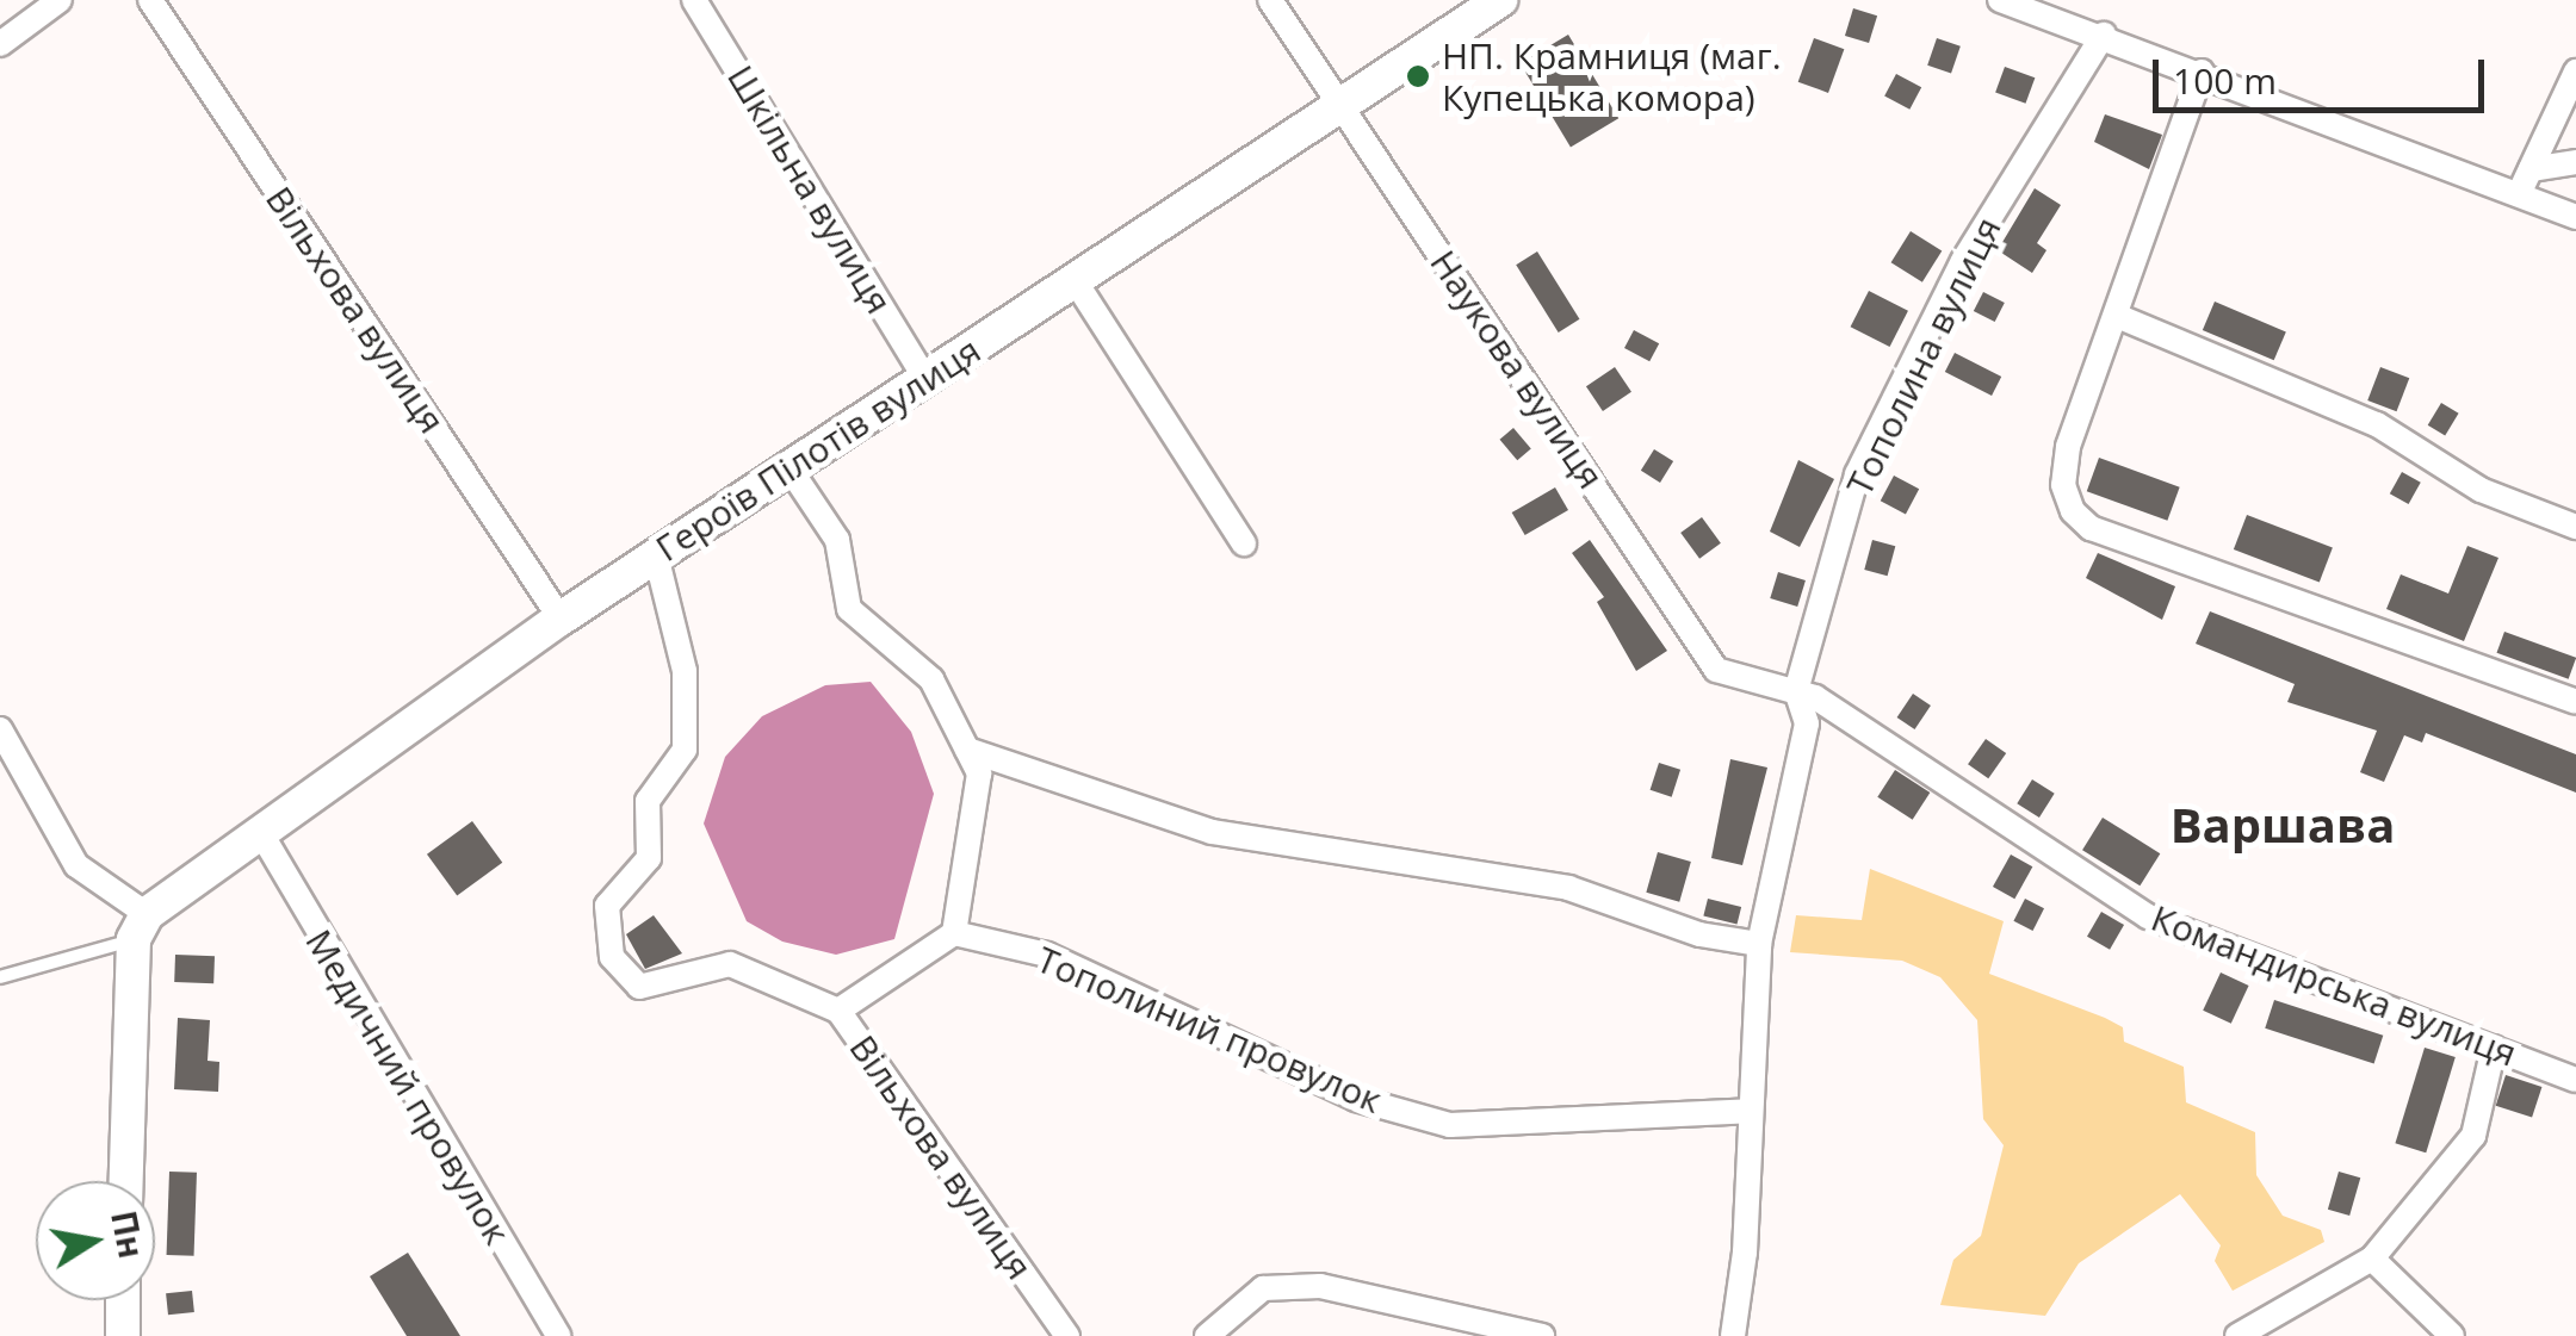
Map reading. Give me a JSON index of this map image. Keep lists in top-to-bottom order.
{
  "streets": {
    "street": [
      "Шкільна вулиця",
      "Вільхова вулиця",
      "Тополина вулиця",
      "Наукова вулиця",
      "Героїв Пілотів вулиця",
      "Командирська вулиця",
      "Тополиний провулок",
      "Медичний провулок"
    ]
  },
  "crossings": [
    ["Шкільна вулиця", "Героїв Пілотів вулиця"],
    ["Вільхова вулиця", "Героїв Пілотів вулиця"],
    ["Тополина вулиця", "Наукова вулиця"],
    ["Тополина вулиця", "Командирська вулиця"],
    ["Тополина вулиця", "Тополиний провулок"],
    ["Наукова вулиця", "Героїв Пілотів вулиця"],
    ["Наукова вулиця", "Командирська вулиця"],
    ["Героїв Пілотів вулиця", "Медичний провулок"]
  ],
  "districts": ["Варшава"],
  "places": ["НП. Крамниця (маг. Купецька комора)"],
  "scale_bar": "100 m",
  "north": "right"
}
